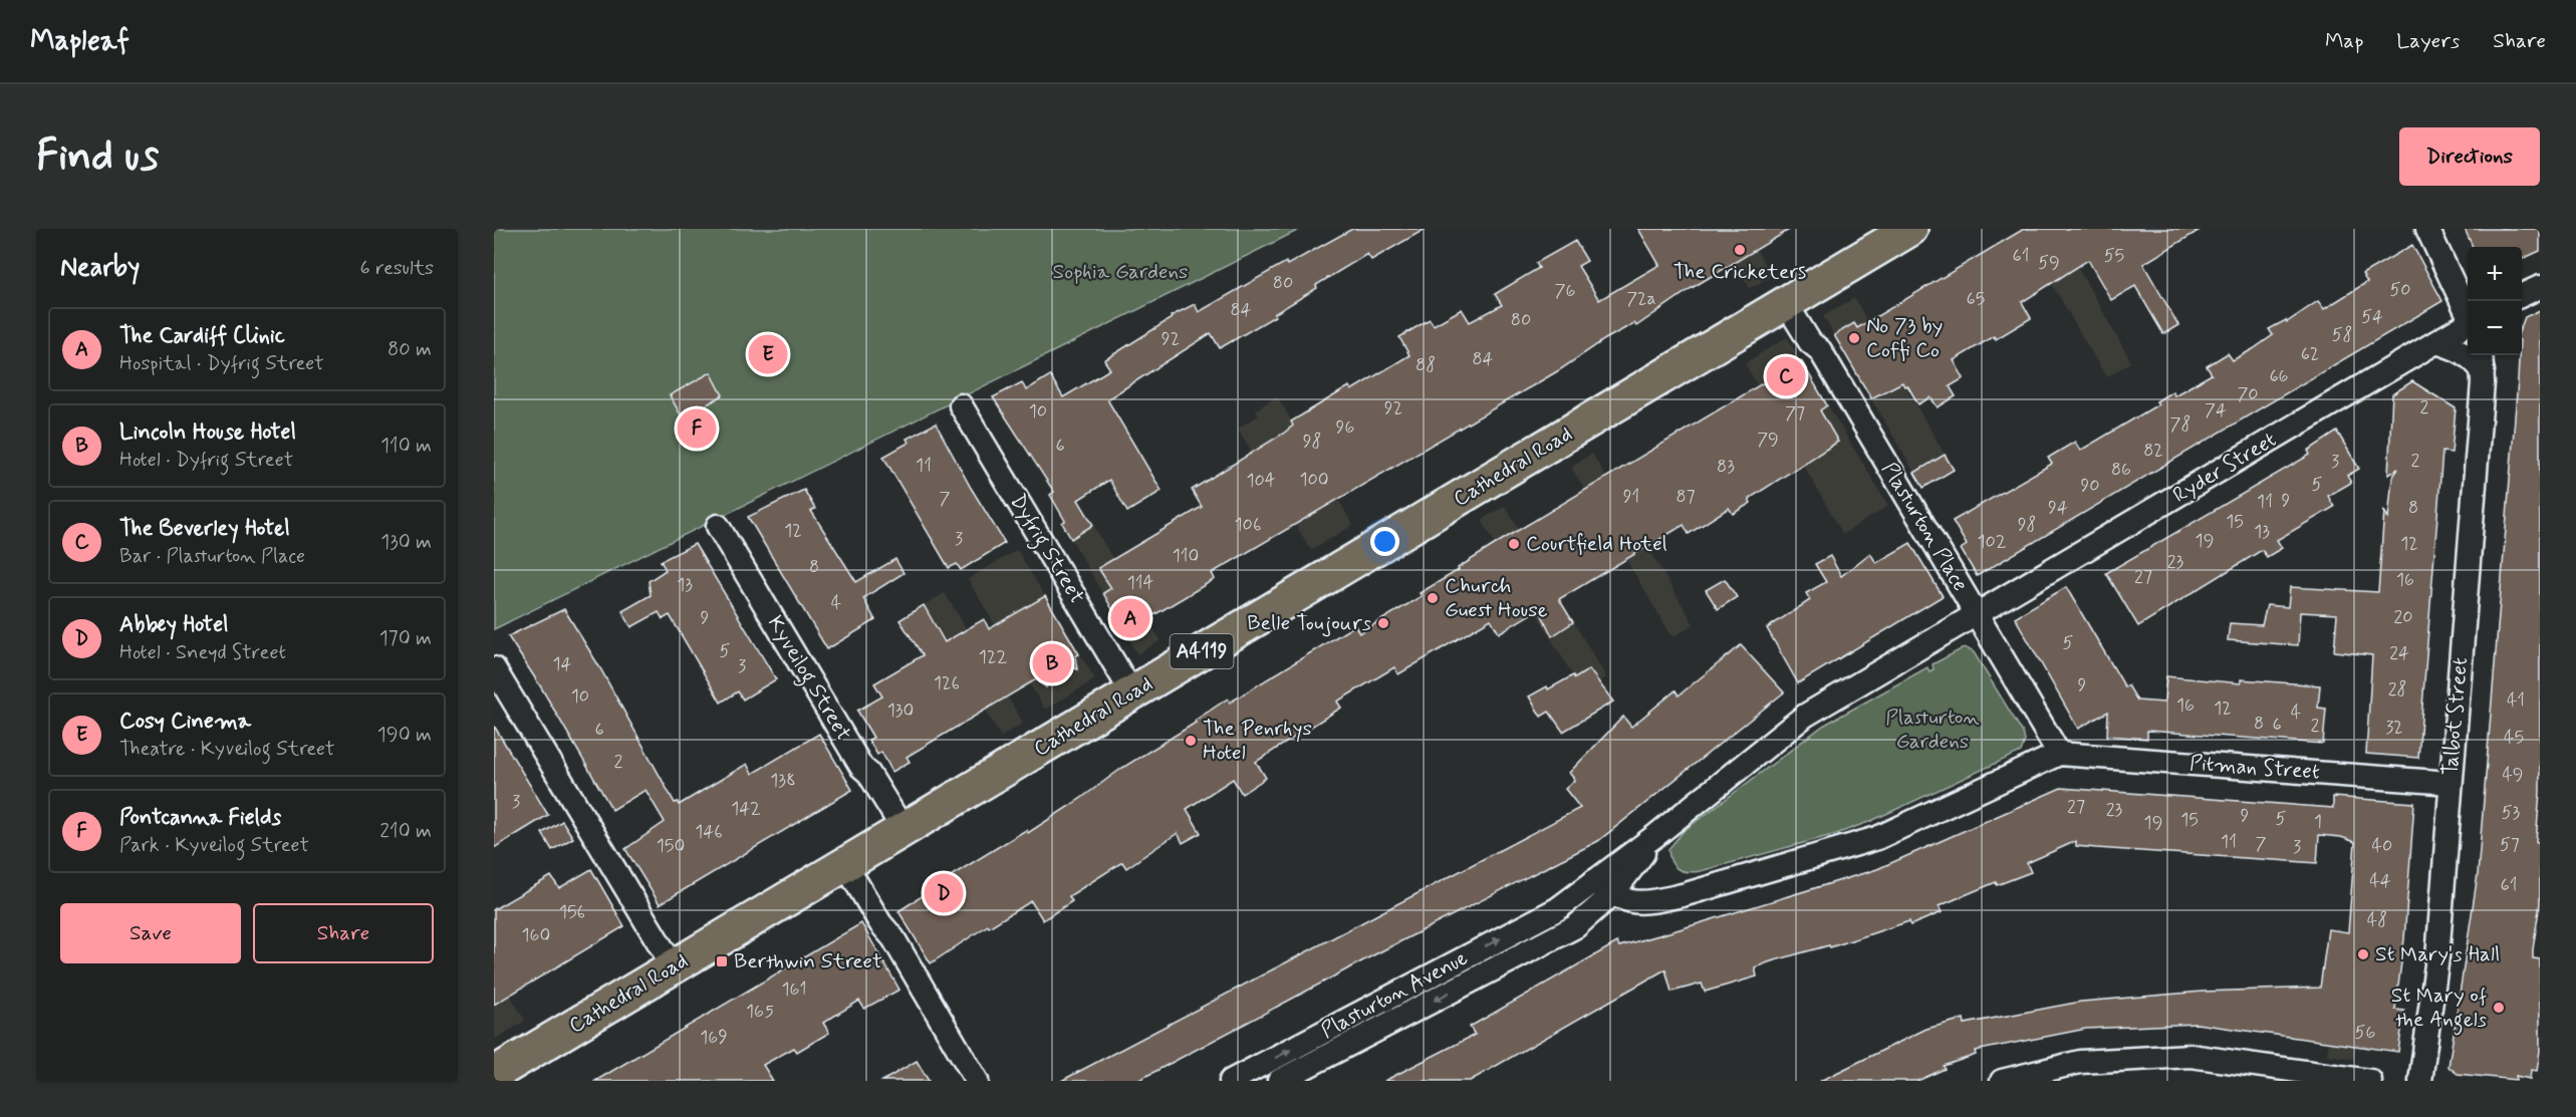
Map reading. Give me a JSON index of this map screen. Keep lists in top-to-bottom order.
{
  "streets": {
    "main road": ["Cathedral Road", "A4119"],
    "street": [
      "Ryder Street",
      "Plasturton Place",
      "Dyfrig Street",
      "Kyveilog Street",
      "Talbot Street",
      "Pitman Street",
      "Plasturton Avenue"
    ]
  },
  "crossings": [
    ["Cathedral Road", "Plasturton Place"],
    ["Cathedral Road", "Dyfrig Street"],
    ["Cathedral Road", "Kyveilog Street"],
    ["Ryder Street", "Plasturton Place"],
    ["Plasturton Place", "Pitman Street"],
    ["Talbot Street", "Pitman Street"]
  ],
  "parks": ["Sophia Gardens", "Plasturton Gardens"],
  "places": {
    "other": [
      "The Cricketers",
      "No 73 by Coffi Co",
      "Courtfield Hotel",
      "Church Guest House",
      "Belle Toujours",
      "The Penrhys Hotel",
      "St Mary's Hall",
      "St Mary of the Angels"
    ],
    "transit": ["Berthwin Street"]
  },
  "house_numbers": [
    "61",
    "55",
    "59",
    "80",
    "50",
    "76",
    "72a",
    "65",
    "84",
    "54",
    "80",
    "58",
    "92",
    "62",
    "84",
    "88",
    "66",
    "70",
    "2",
    "92",
    "74",
    "10",
    "77",
    "78",
    "96",
    "79",
    "98",
    "6",
    "82",
    "2",
    "3",
    "11",
    "83",
    "86",
    "100",
    "104",
    "5",
    "90",
    "91",
    "87",
    "7",
    "9",
    "11",
    "94",
    "8",
    "15",
    "106",
    "98",
    "12",
    "13",
    "3",
    "19",
    "102",
    "12",
    "110",
    "23",
    "8",
    "27",
    "16",
    "114",
    "13",
    "4",
    "20",
    "9",
    "5",
    "5",
    "24",
    "122",
    "14",
    "3",
    "126",
    "9",
    "28",
    "10",
    "41",
    "16",
    "12",
    "130",
    "4",
    "8",
    "6",
    "2",
    "32",
    "6",
    "45",
    "2",
    "49",
    "138",
    "3",
    "27",
    "142",
    "23",
    "53",
    "9",
    "5",
    "15",
    "1",
    "19",
    "146",
    "11",
    "7",
    "57",
    "150",
    "40",
    "3",
    "44",
    "61",
    "156",
    "48",
    "160",
    "161",
    "165",
    "56",
    "169"
  ],
  "page": {
    "header": "Mapleaf",
    "nav": ["Map", "Layers", "Share"],
    "buttons": [
      "Directions",
      ["Save", "Share"]
    ],
    "title": "Find us",
    "heading": ["Nearby", "6 results"],
    "map_buttons": ["+", "−"],
    "list": [
      {
        "mark": "A",
        "name": "The Cardiff Clinic",
        "note": "Hospital · Dyfrig Street",
        "value": "80 m"
      },
      {
        "mark": "B",
        "name": "Lincoln House Hotel",
        "note": "Hotel · Dyfrig Street",
        "value": "110 m"
      },
      {
        "mark": "C",
        "name": "The Beverley Hotel",
        "note": "Bar · Plasturton Place",
        "value": "130 m"
      },
      {
        "mark": "D",
        "name": "Abbey Hotel",
        "note": "Hotel · Sneyd Street",
        "value": "170 m"
      },
      {
        "mark": "E",
        "name": "Cosy Cinema",
        "note": "Theatre · Kyveilog Street",
        "value": "190 m"
      },
      {
        "mark": "F",
        "name": "Pontcanna Fields",
        "note": "Park · Kyveilog Street",
        "value": "210 m"
      }
    ],
    "pins": [
      "E",
      "C",
      "F",
      "A",
      "B",
      "D"
    ]
  }
}
